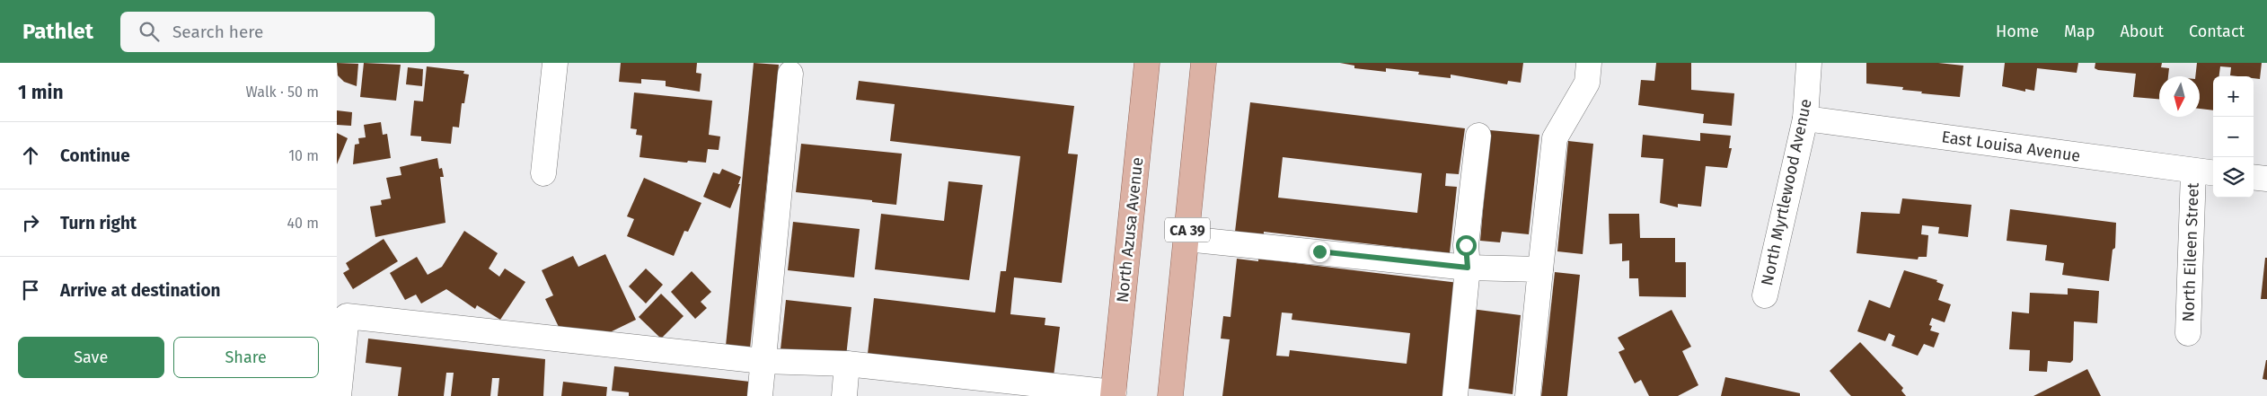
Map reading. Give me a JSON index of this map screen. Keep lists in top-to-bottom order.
{
  "streets": {
    "main road": ["North Azusa Avenue", "CA 39"],
    "street": ["East Louisa Avenue", "North Myrtlewood Avenue", "North Eileen Street"]
  },
  "crossings": [
    ["East Louisa Avenue", "North Myrtlewood Avenue"],
    ["East Louisa Avenue", "North Eileen Street"]
  ],
  "north": "bottom",
  "page": {
    "header": "Pathlet",
    "search": "Search here",
    "nav": [
      "Home",
      "Map",
      "About",
      "Contact"
    ],
    "heading": ["1 min", "Walk · 50 m"],
    "map_buttons": ["+", "−"],
    "list": [
      ["Continue", "10 m"],
      ["Turn right", "40 m"],
      "Arrive at destination"
    ],
    "buttons": ["Save", "Share"]
  }
}
